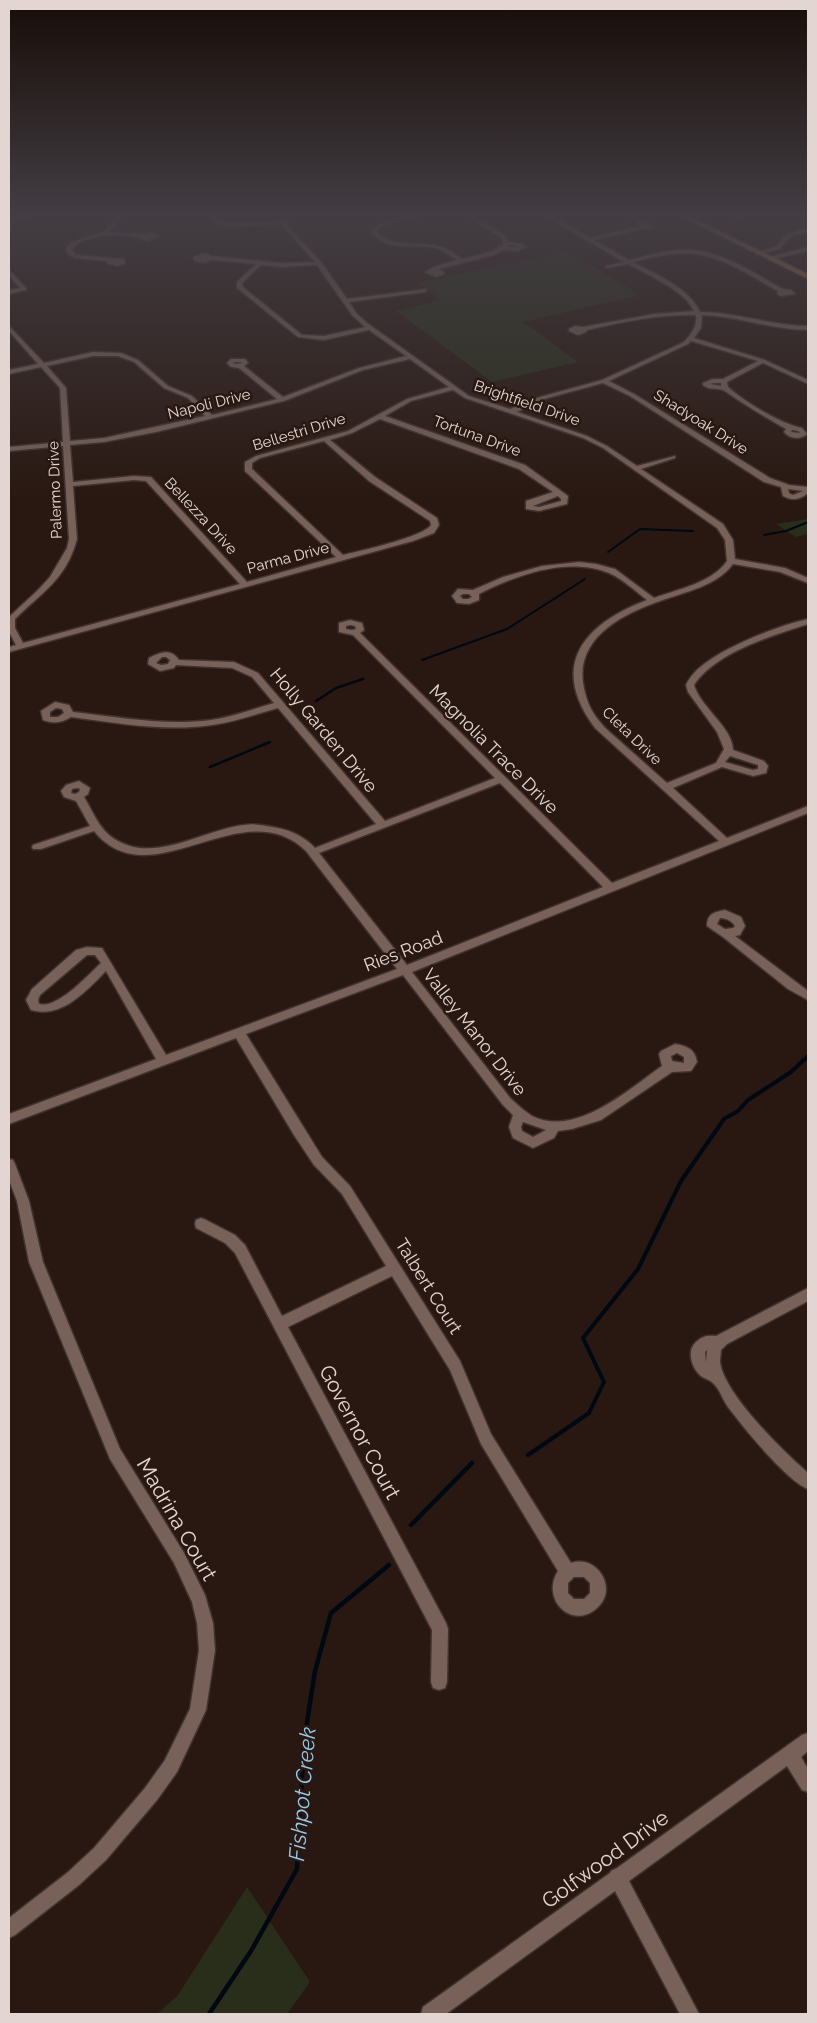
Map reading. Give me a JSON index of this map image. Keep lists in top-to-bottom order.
{
  "streets": {
    "street": [
      "Brightfield Drive",
      "Napoli Drive",
      "Shadyoak Drive",
      "Bellestri Drive",
      "Tortuna Drive",
      "Palermo Drive",
      "Bellezza Drive",
      "Parma Drive",
      "Holly Garden Drive",
      "Cleta Drive",
      "Magnolia Trace Drive",
      "Ries Road",
      "Valley Manor Drive",
      "Talbert Court",
      "Governor Court",
      "Madrina Court",
      "Golfwood Drive"
    ]
  },
  "crossings": [
    ["Brightfield Drive", "Napoli Drive"],
    ["Brightfield Drive", "Bellestri Drive"],
    ["Brightfield Drive", "Cleta Drive"],
    ["Napoli Drive", "Palermo Drive"],
    ["Bellestri Drive", "Tortuna Drive"],
    ["Bellestri Drive", "Parma Drive"],
    ["Palermo Drive", "Bellezza Drive"],
    ["Palermo Drive", "Parma Drive"],
    ["Bellezza Drive", "Parma Drive"],
    ["Cleta Drive", "Ries Road"],
    ["Magnolia Trace Drive", "Ries Road"],
    ["Ries Road", "Valley Manor Drive"],
    ["Ries Road", "Talbert Court"]
  ],
  "water": ["Fishpot Creek"]
}
